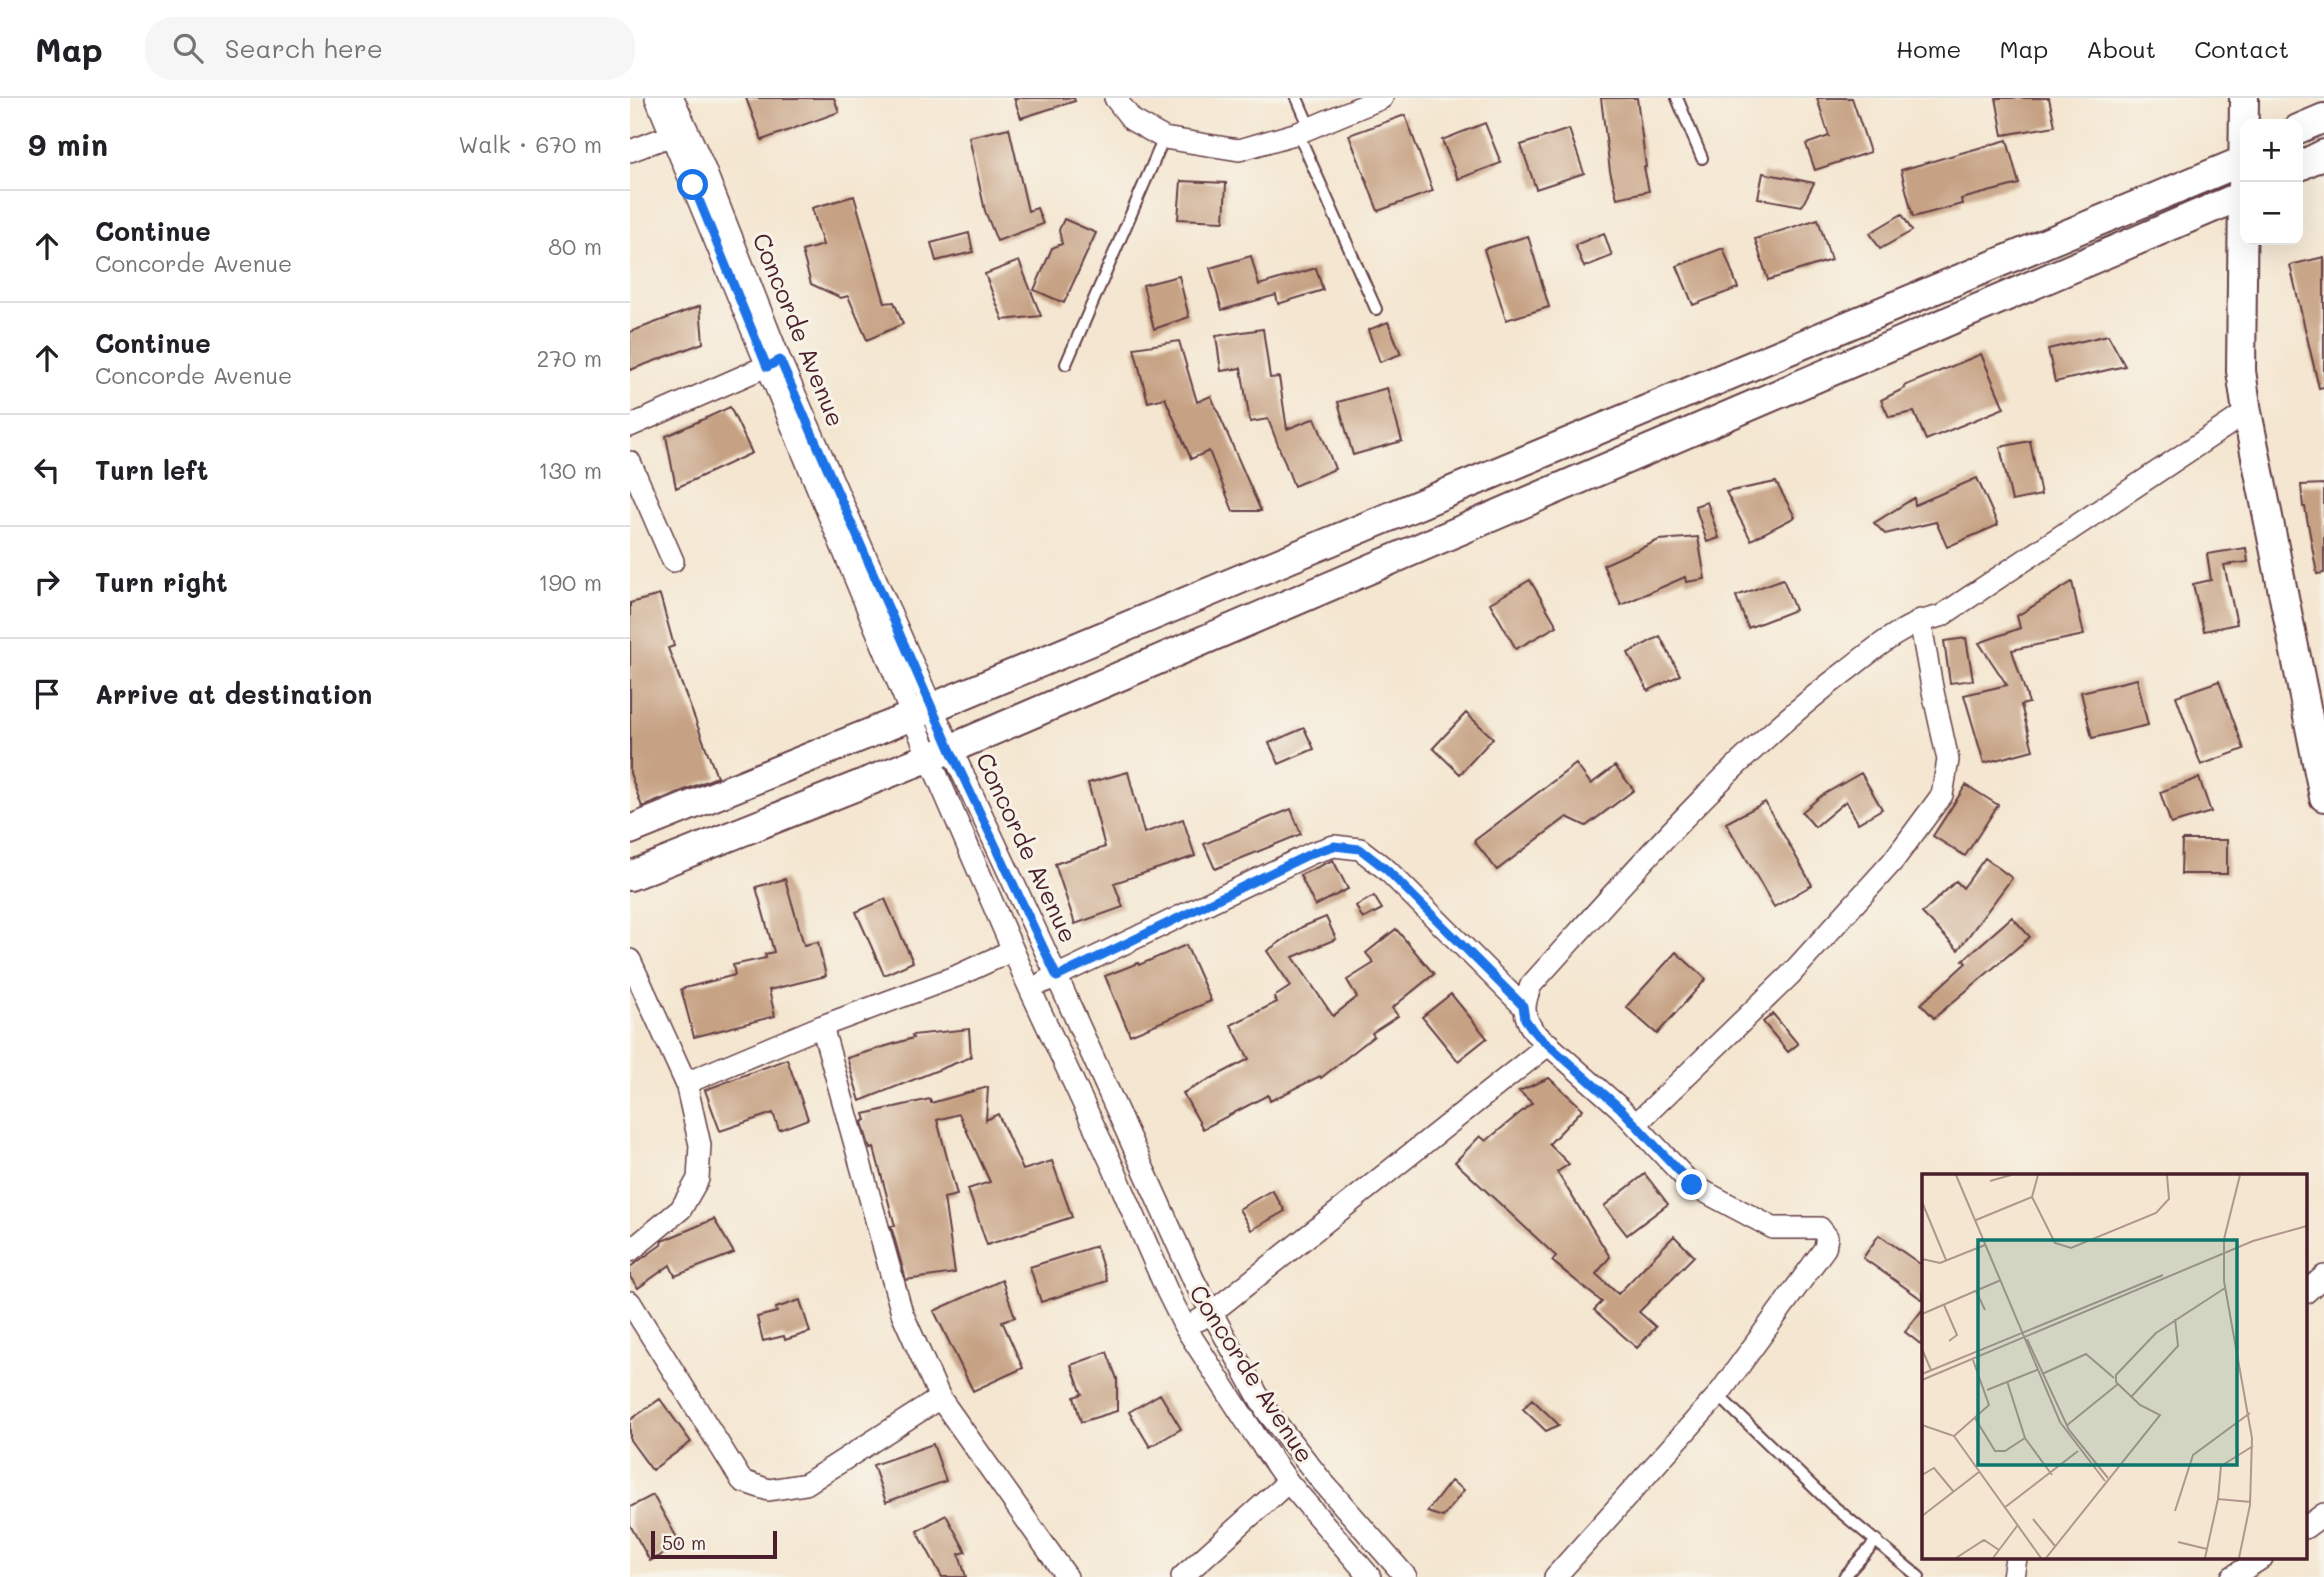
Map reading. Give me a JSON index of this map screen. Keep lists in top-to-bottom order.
{
  "streets": {
    "street": ["Concorde Avenue"]
  },
  "scale_bar": "50 m",
  "page": {
    "header": "Map",
    "search": "Search here",
    "nav": [
      "Home",
      "Map",
      "About",
      "Contact"
    ],
    "heading": ["9 min", "Walk · 670 m"],
    "map_buttons": ["+", "−"],
    "list": [
      ["Continue", "Concorde Avenue", "80 m"],
      ["Continue", "Concorde Avenue", "270 m"],
      ["Turn left", "130 m"],
      ["Turn right", "190 m"],
      "Arrive at destination"
    ],
    "scale": "50 m"
  }
}
